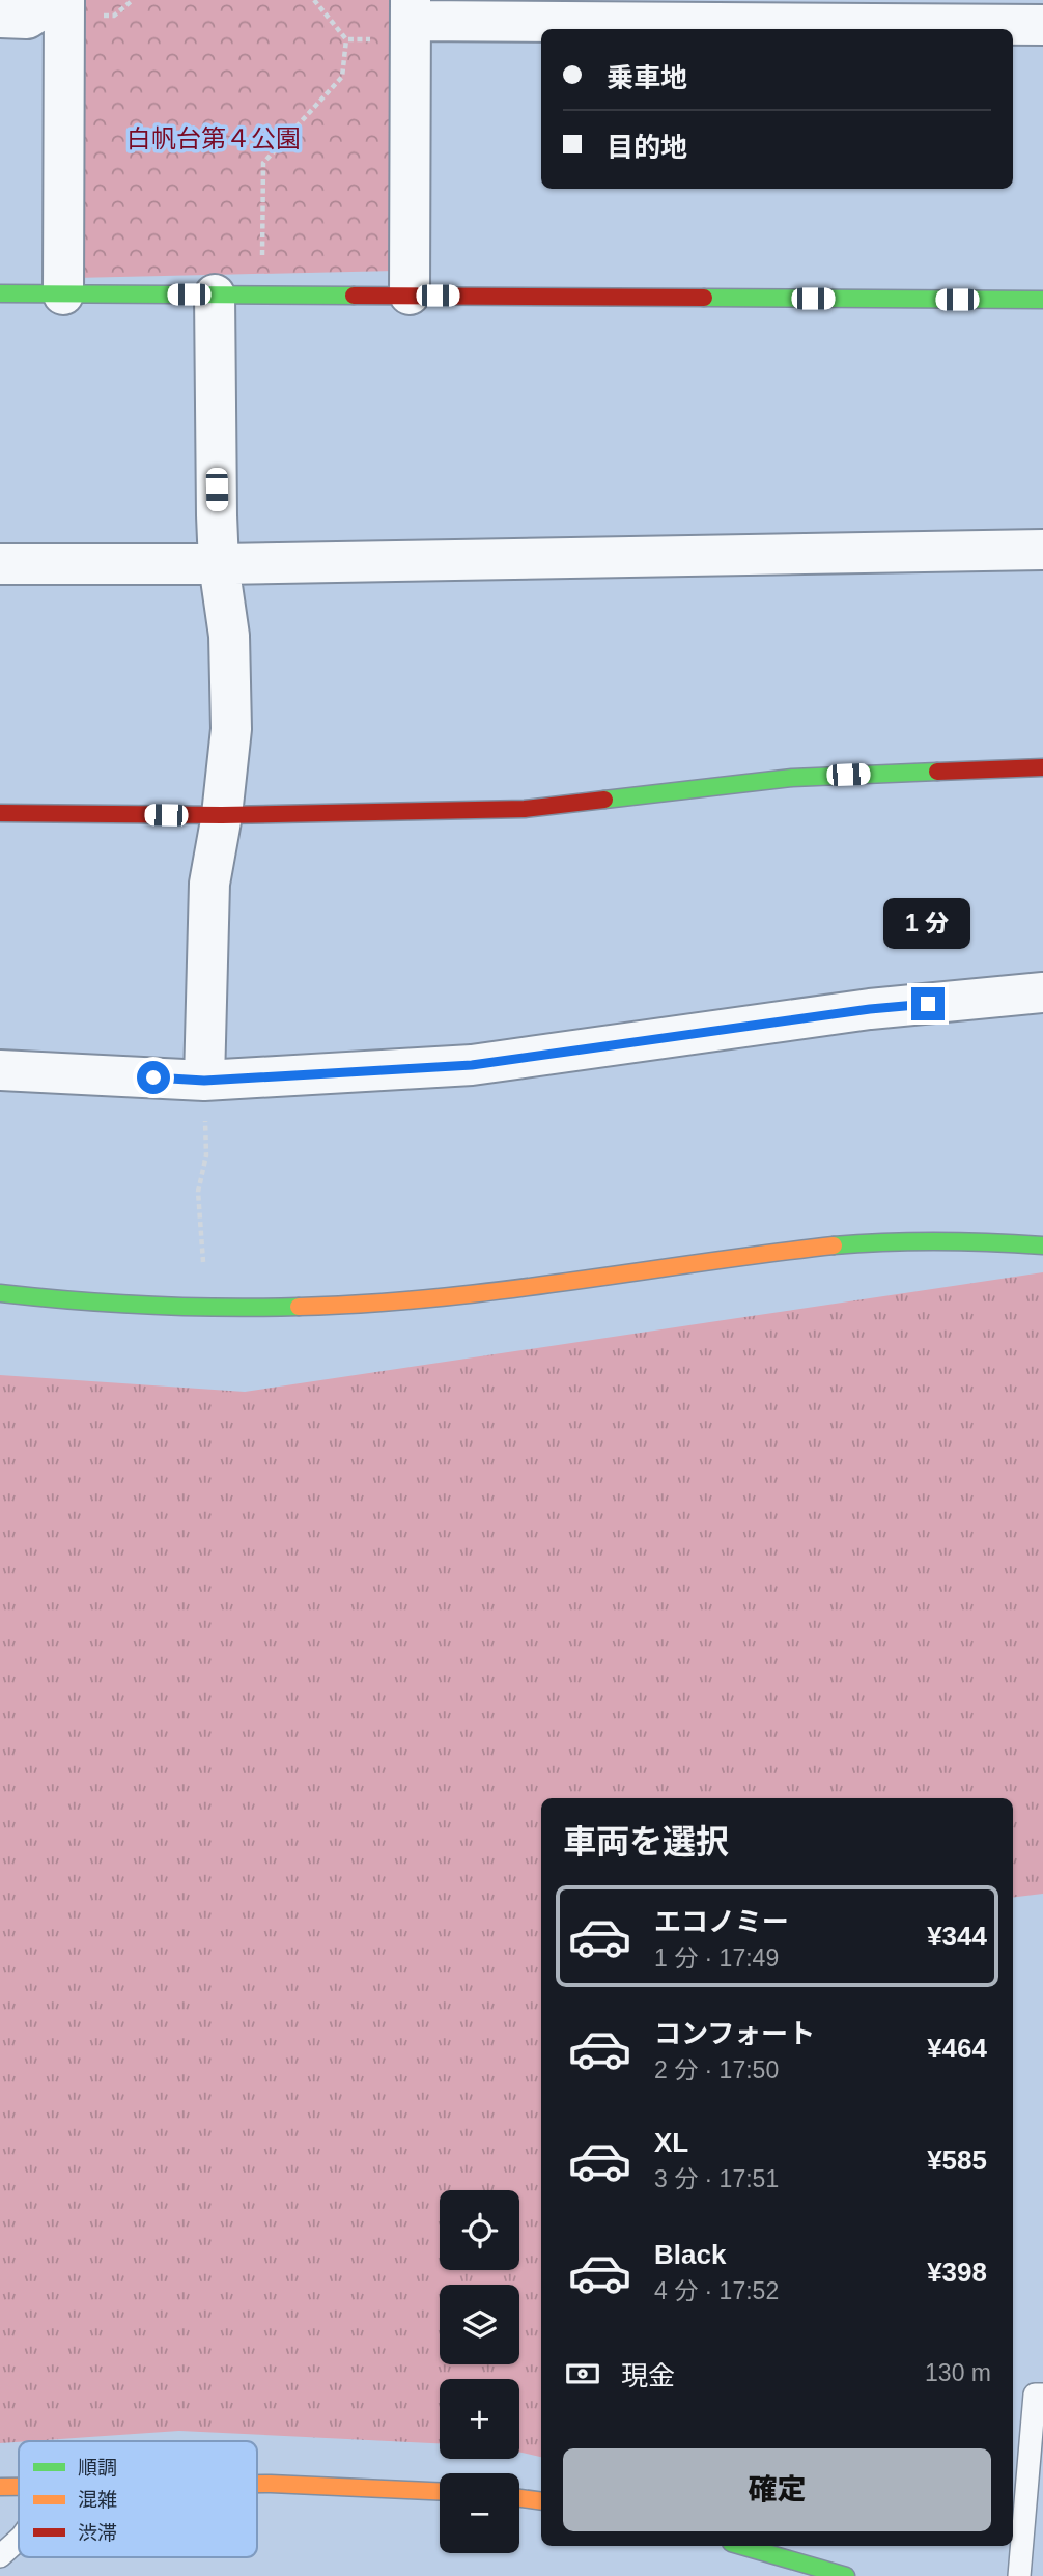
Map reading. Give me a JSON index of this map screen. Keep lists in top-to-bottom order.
{
  "parks": ["白帆台第４公園"],
  "legend": ["順調", "混雑", "渋滞"],
  "page": {
    "banner": ["乗車地", "目的地"],
    "bubble": "1 分",
    "heading": "車両を選択",
    "list": [
      {
        "name": "エコノミー",
        "note": "1 分 · 17:49",
        "value": "¥344"
      },
      {
        "name": "コンフォート",
        "note": "2 分 · 17:50",
        "value": "¥464"
      },
      {
        "name": "XL",
        "note": "3 分 · 17:51",
        "value": "¥585"
      },
      {
        "name": "Black",
        "note": "4 分 · 17:52",
        "value": "¥398"
      }
    ],
    "map_buttons": ["+", "−"],
    "pay": ["現金", "130 m"],
    "buttons": "確定"
  }
}
